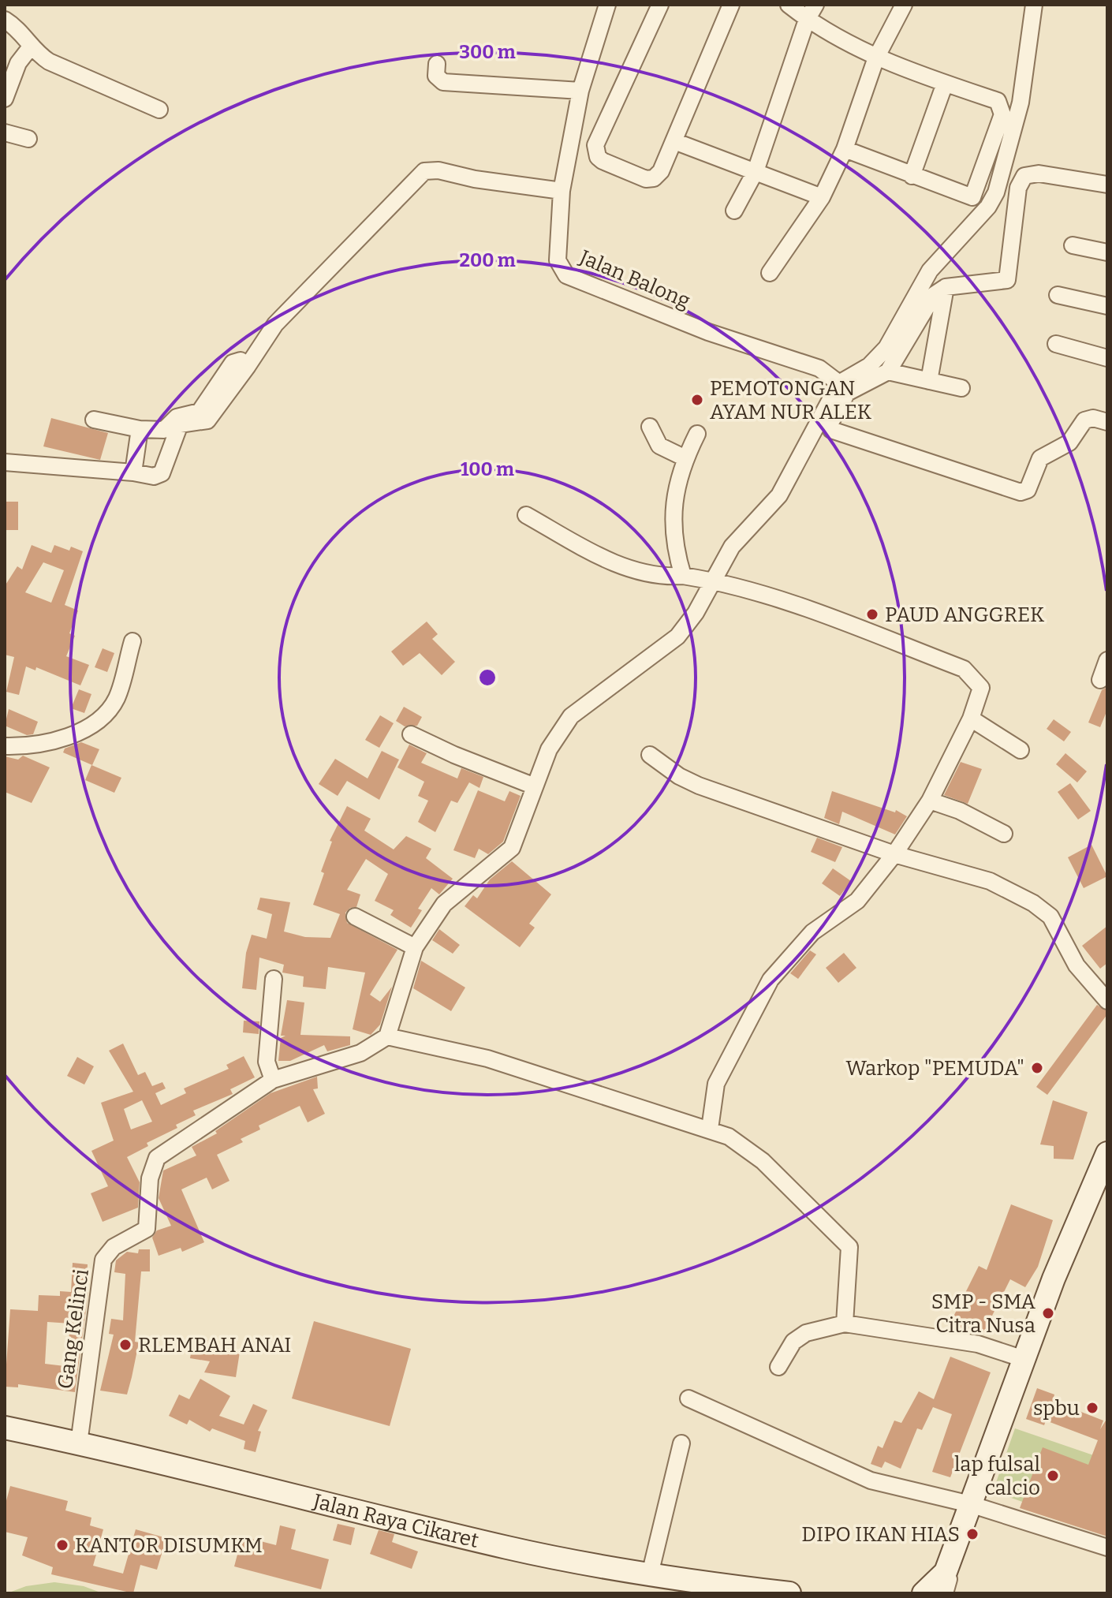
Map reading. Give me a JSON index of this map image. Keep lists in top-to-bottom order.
{
  "streets": {
    "main road": ["Jalan Raya Cikaret"],
    "street": ["Jalan Balong", "Gang Kelinci"]
  },
  "crossings": [
    ["Gang Kelinci", "Jalan Raya Cikaret"]
  ],
  "places": [
    "PEMOTONGAN AYAM NUR ALEK",
    "PAUD ANGGREK",
    "Warkop \"PEMUDA\"",
    "SMP - SMA Citra Nusa",
    "RLEMBAH ANAI",
    "spbu",
    "lap fulsal calcio",
    "DIPO IKAN HIAS",
    "KANTOR DISUMKM"
  ],
  "rings": ["300 m", "200 m", "100 m"]
}
